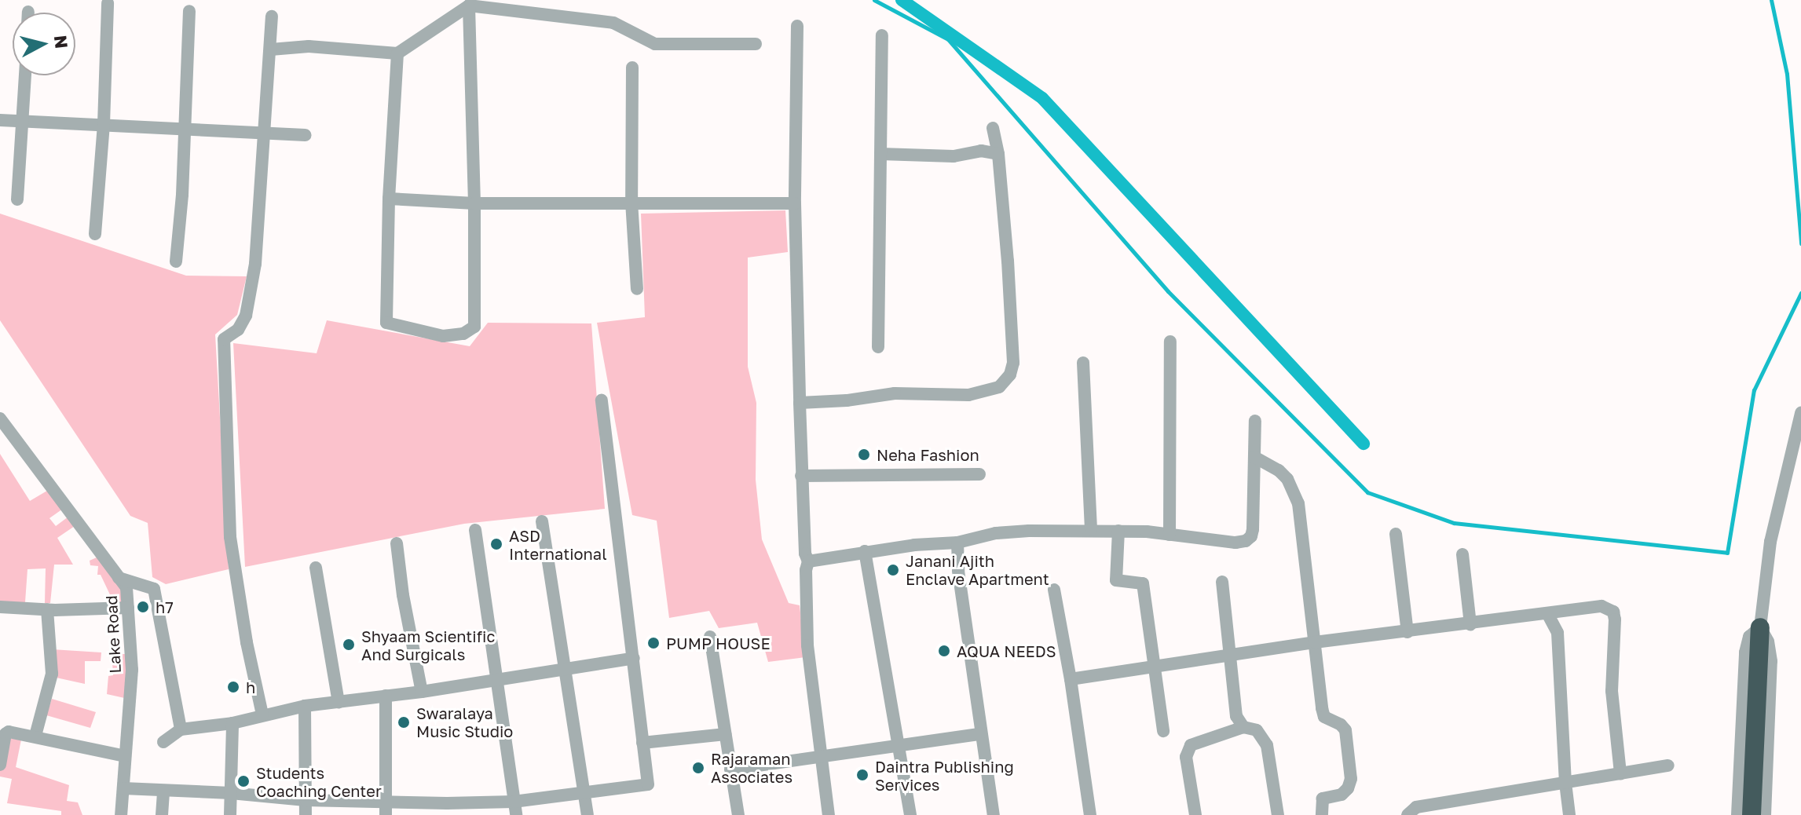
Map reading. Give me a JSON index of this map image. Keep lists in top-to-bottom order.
{
  "streets": {
    "street": ["Lake Road"]
  },
  "places": [
    "Neha Fashion",
    "ASD International",
    "Janani Ajith Enclave Apartment",
    "h7",
    "PUMP HOUSE",
    "Shyaam Scientific And Surgicals",
    "AQUA NEEDS",
    "h",
    "Swaralaya Music Studio",
    "Rajaraman Associates",
    "Daintra Publishing Services",
    "Students Coaching Center"
  ],
  "north": "right"
}
